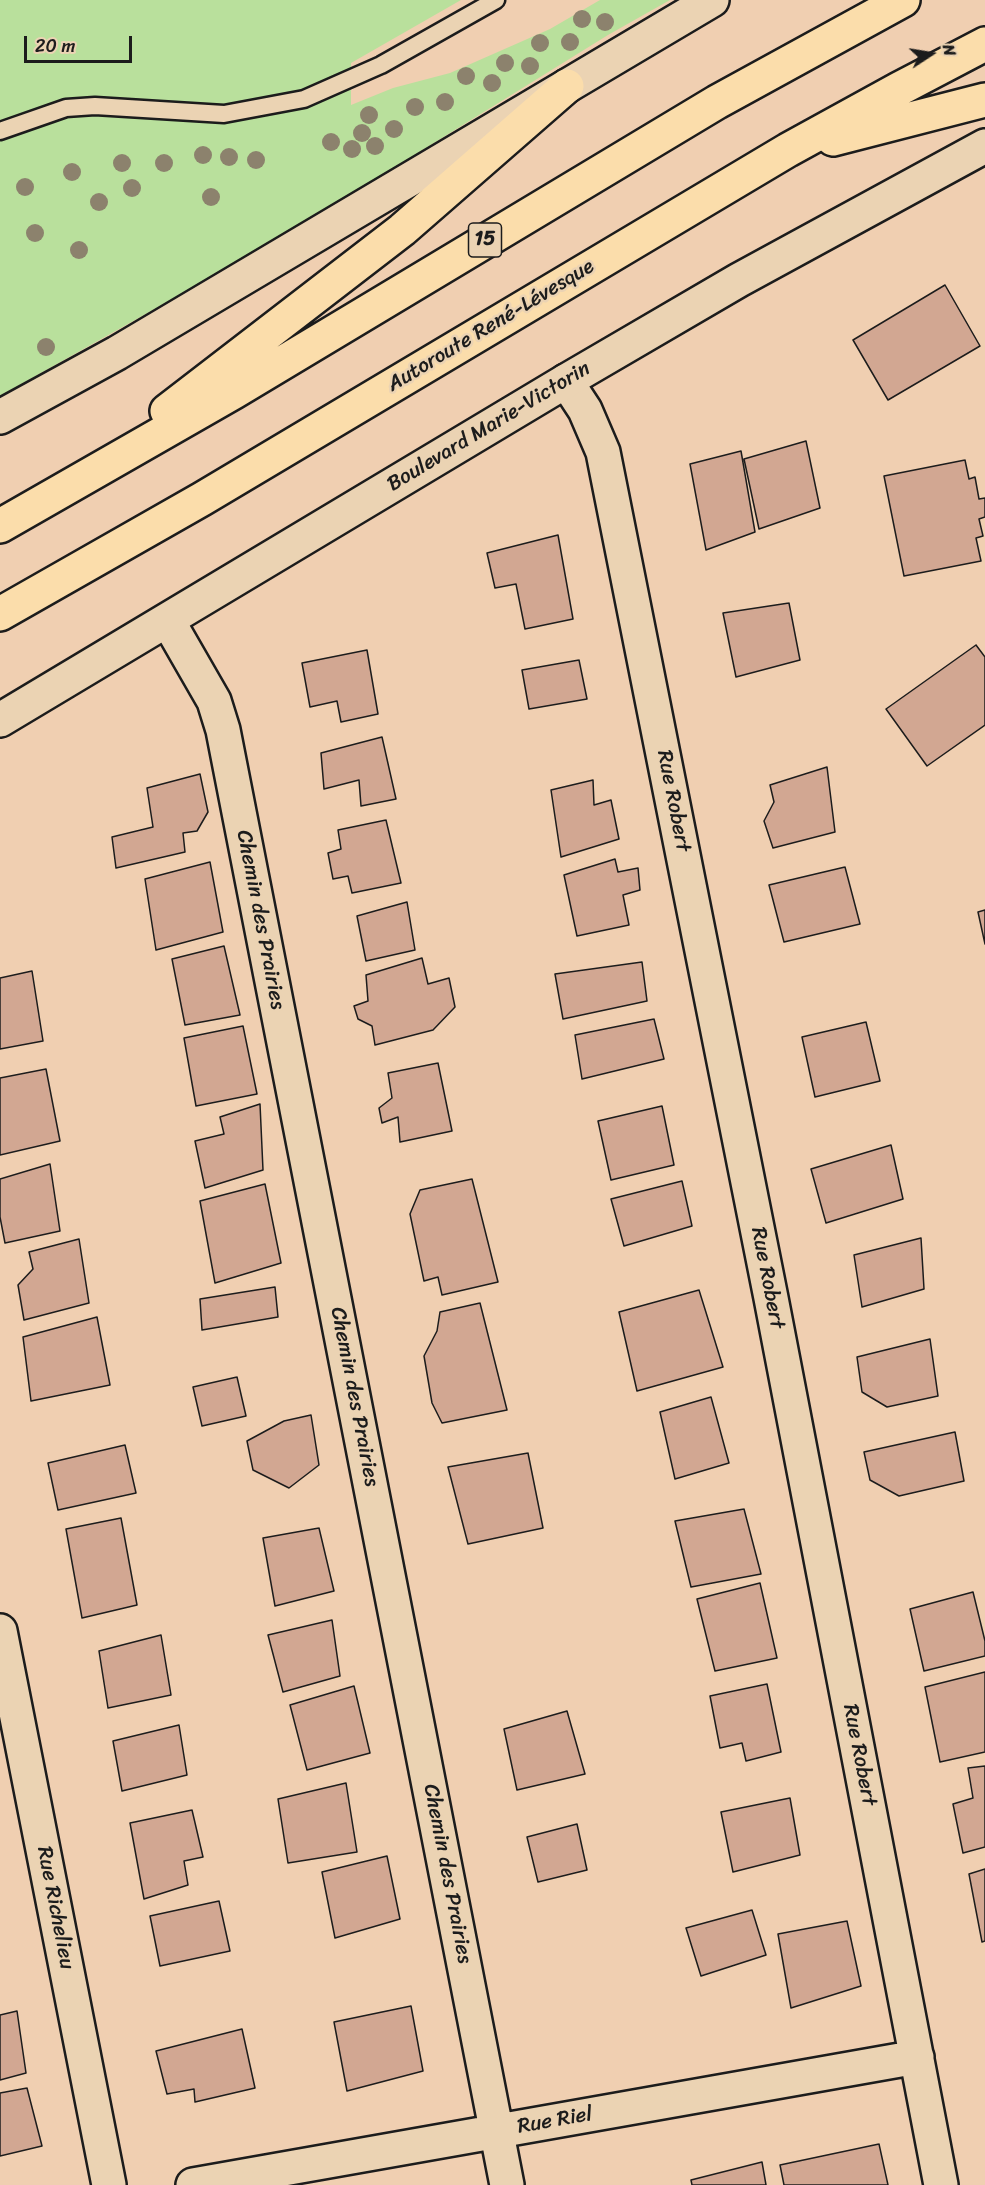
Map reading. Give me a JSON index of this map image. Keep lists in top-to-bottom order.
{
  "streets": {
    "highway": ["15", "Autoroute René-Lévesque"],
    "street": [
      "Boulevard Marie-Victorin",
      "Rue Robert",
      "Chemin des Prairies",
      "Rue Richelieu",
      "Rue Riel"
    ]
  },
  "crossings": [
    ["Boulevard Marie-Victorin", "Rue Robert"],
    ["Boulevard Marie-Victorin", "Chemin des Prairies"],
    ["Rue Robert", "Rue Riel"],
    ["Chemin des Prairies", "Rue Riel"]
  ],
  "scale_bar": "20 m",
  "north": "right"
}
